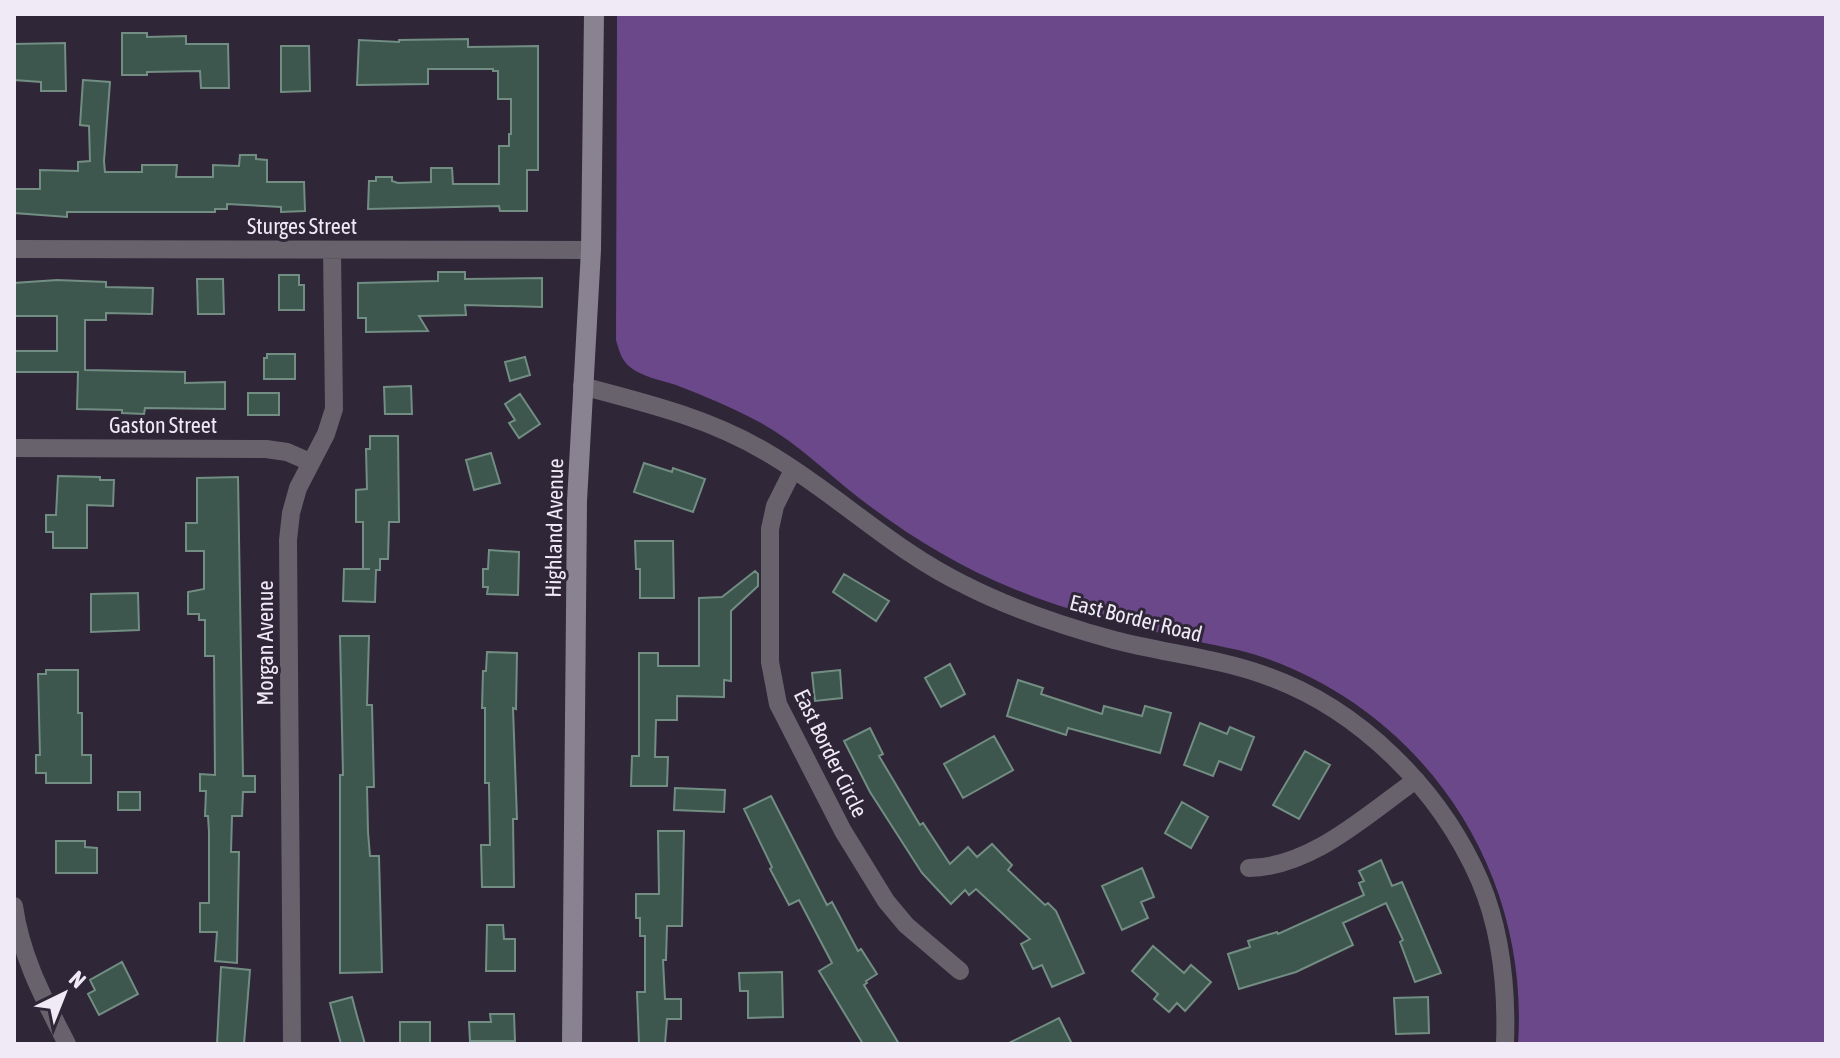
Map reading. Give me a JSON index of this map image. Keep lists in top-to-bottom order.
{
  "streets": {
    "main road": ["Highland Avenue"],
    "street": [
      "Sturges Street",
      "Gaston Street",
      "East Border Road",
      "Morgan Avenue",
      "East Border Circle"
    ]
  },
  "crossings": [
    ["Sturges Street", "Highland Avenue"],
    ["Sturges Street", "Morgan Avenue"],
    ["Gaston Street", "Morgan Avenue"],
    ["Highland Avenue", "East Border Road"],
    ["East Border Road", "East Border Circle"]
  ],
  "north": "top right"
}
